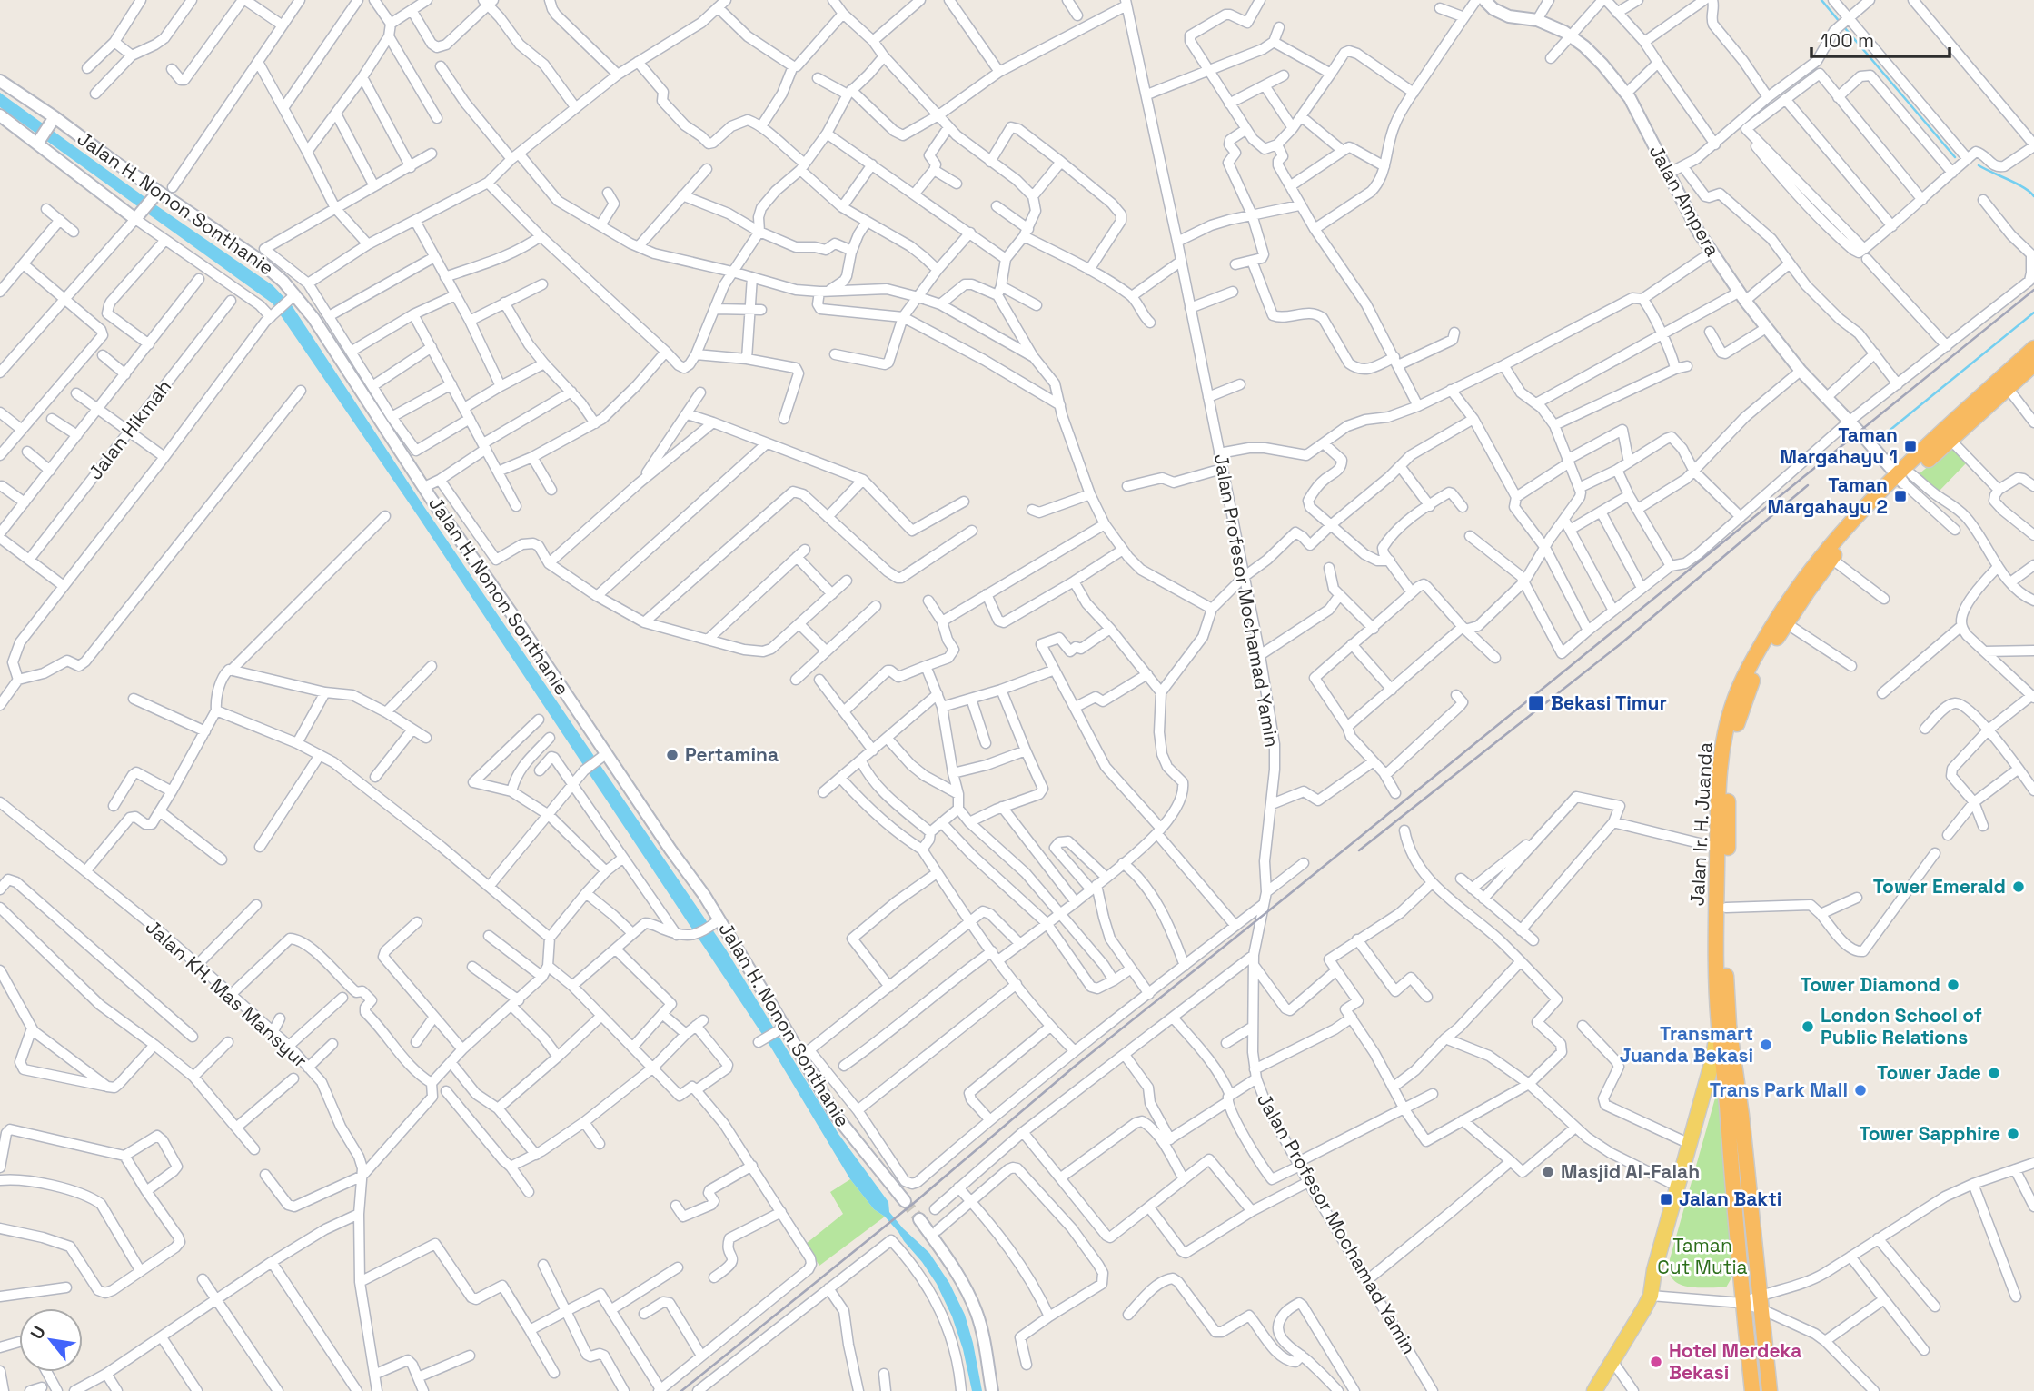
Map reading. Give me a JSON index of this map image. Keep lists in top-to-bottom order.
{
  "streets": {
    "highway": ["Jalan Ir. H. Juanda"],
    "street": [
      "Jalan Ampera",
      "Jalan H. Nonon Sonthanie",
      "Jalan Hikmah",
      "Jalan Profesor Mochamad Yamin",
      "Jalan KH. Mas Mansyur"
    ]
  },
  "crossings": [
    ["Jalan Ampera", "Jalan Ir. H. Juanda"]
  ],
  "parks": ["Taman Cut Mutia"],
  "places": {
    "transit": [
      "Taman Margahayu 1",
      "Taman Margahayu 2",
      "Bekasi Timur",
      "Jalan Bakti"
    ],
    "other": [
      "Pertamina",
      "Tower Emerald",
      "Tower Diamond",
      "London School of Public Relations",
      "Transmart Juanda Bekasi",
      "Tower Jade",
      "Trans Park Mall",
      "Tower Sapphire",
      "Masjid Al-Falah",
      "Hotel Merdeka Bekasi"
    ]
  },
  "scale_bar": "100 m",
  "north": "top left"
}
